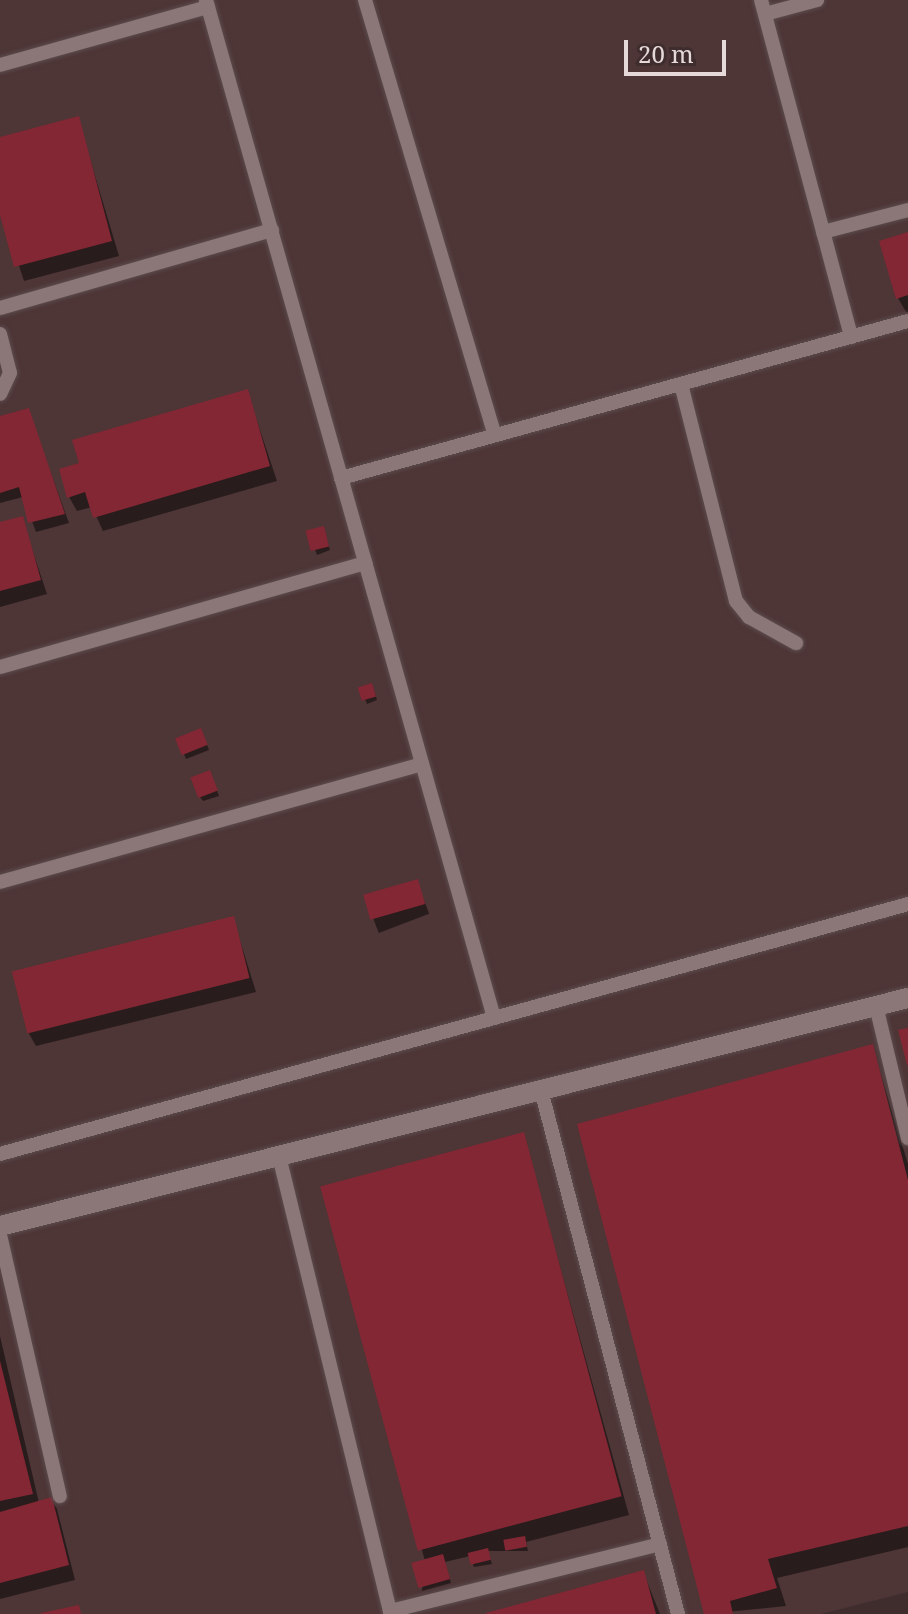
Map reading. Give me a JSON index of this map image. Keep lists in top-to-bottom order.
{
  "scale_bar": "20 m"
}
